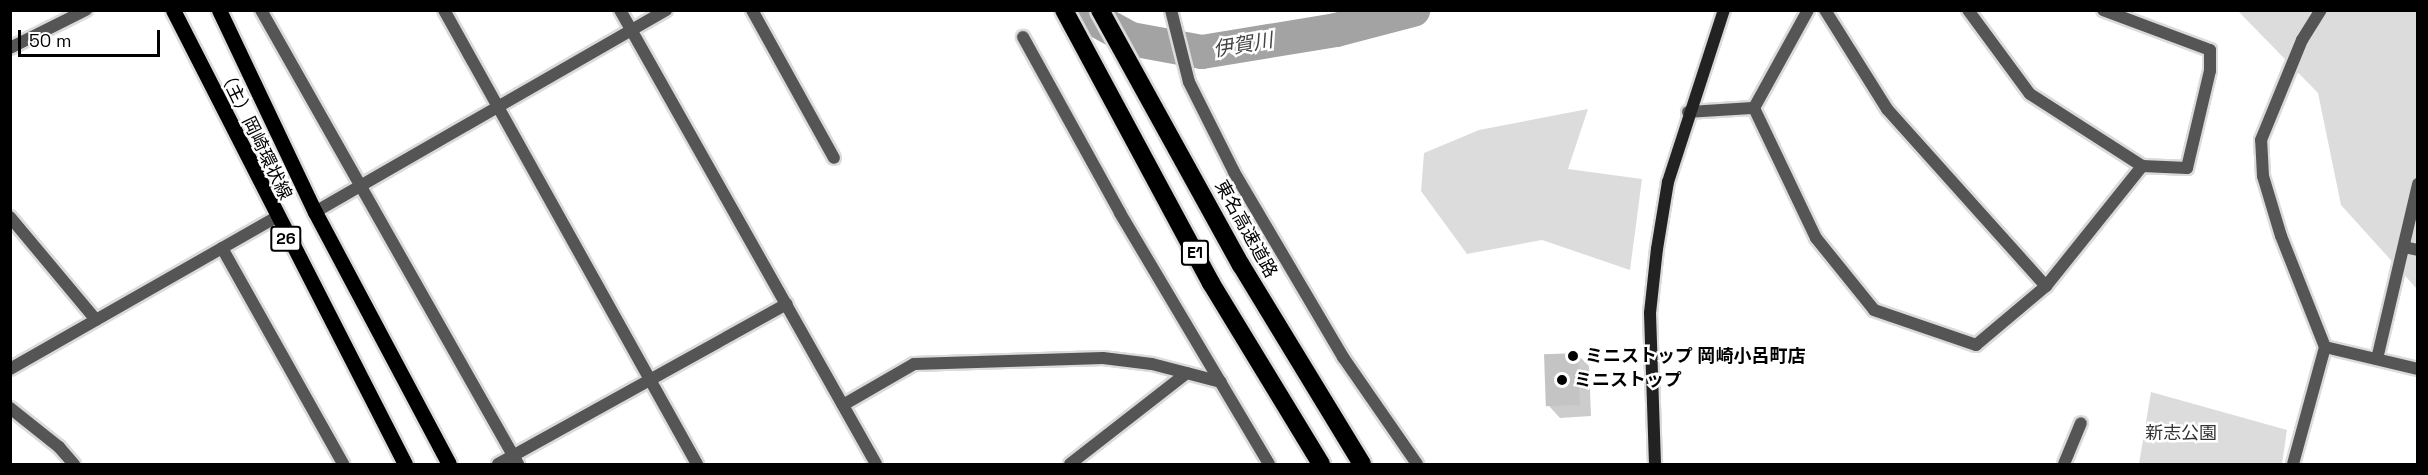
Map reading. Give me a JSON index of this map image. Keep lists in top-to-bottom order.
{
  "streets": {
    "highway": ["東名高速道路", "E1"],
    "main road": ["（主）岡崎環状線", "26"]
  },
  "water": ["伊賀川"],
  "parks": ["新志公園"],
  "places": ["ミニストップ 岡崎小呂町店", "ミニストップ"],
  "scale_bar": "50 m"
}
